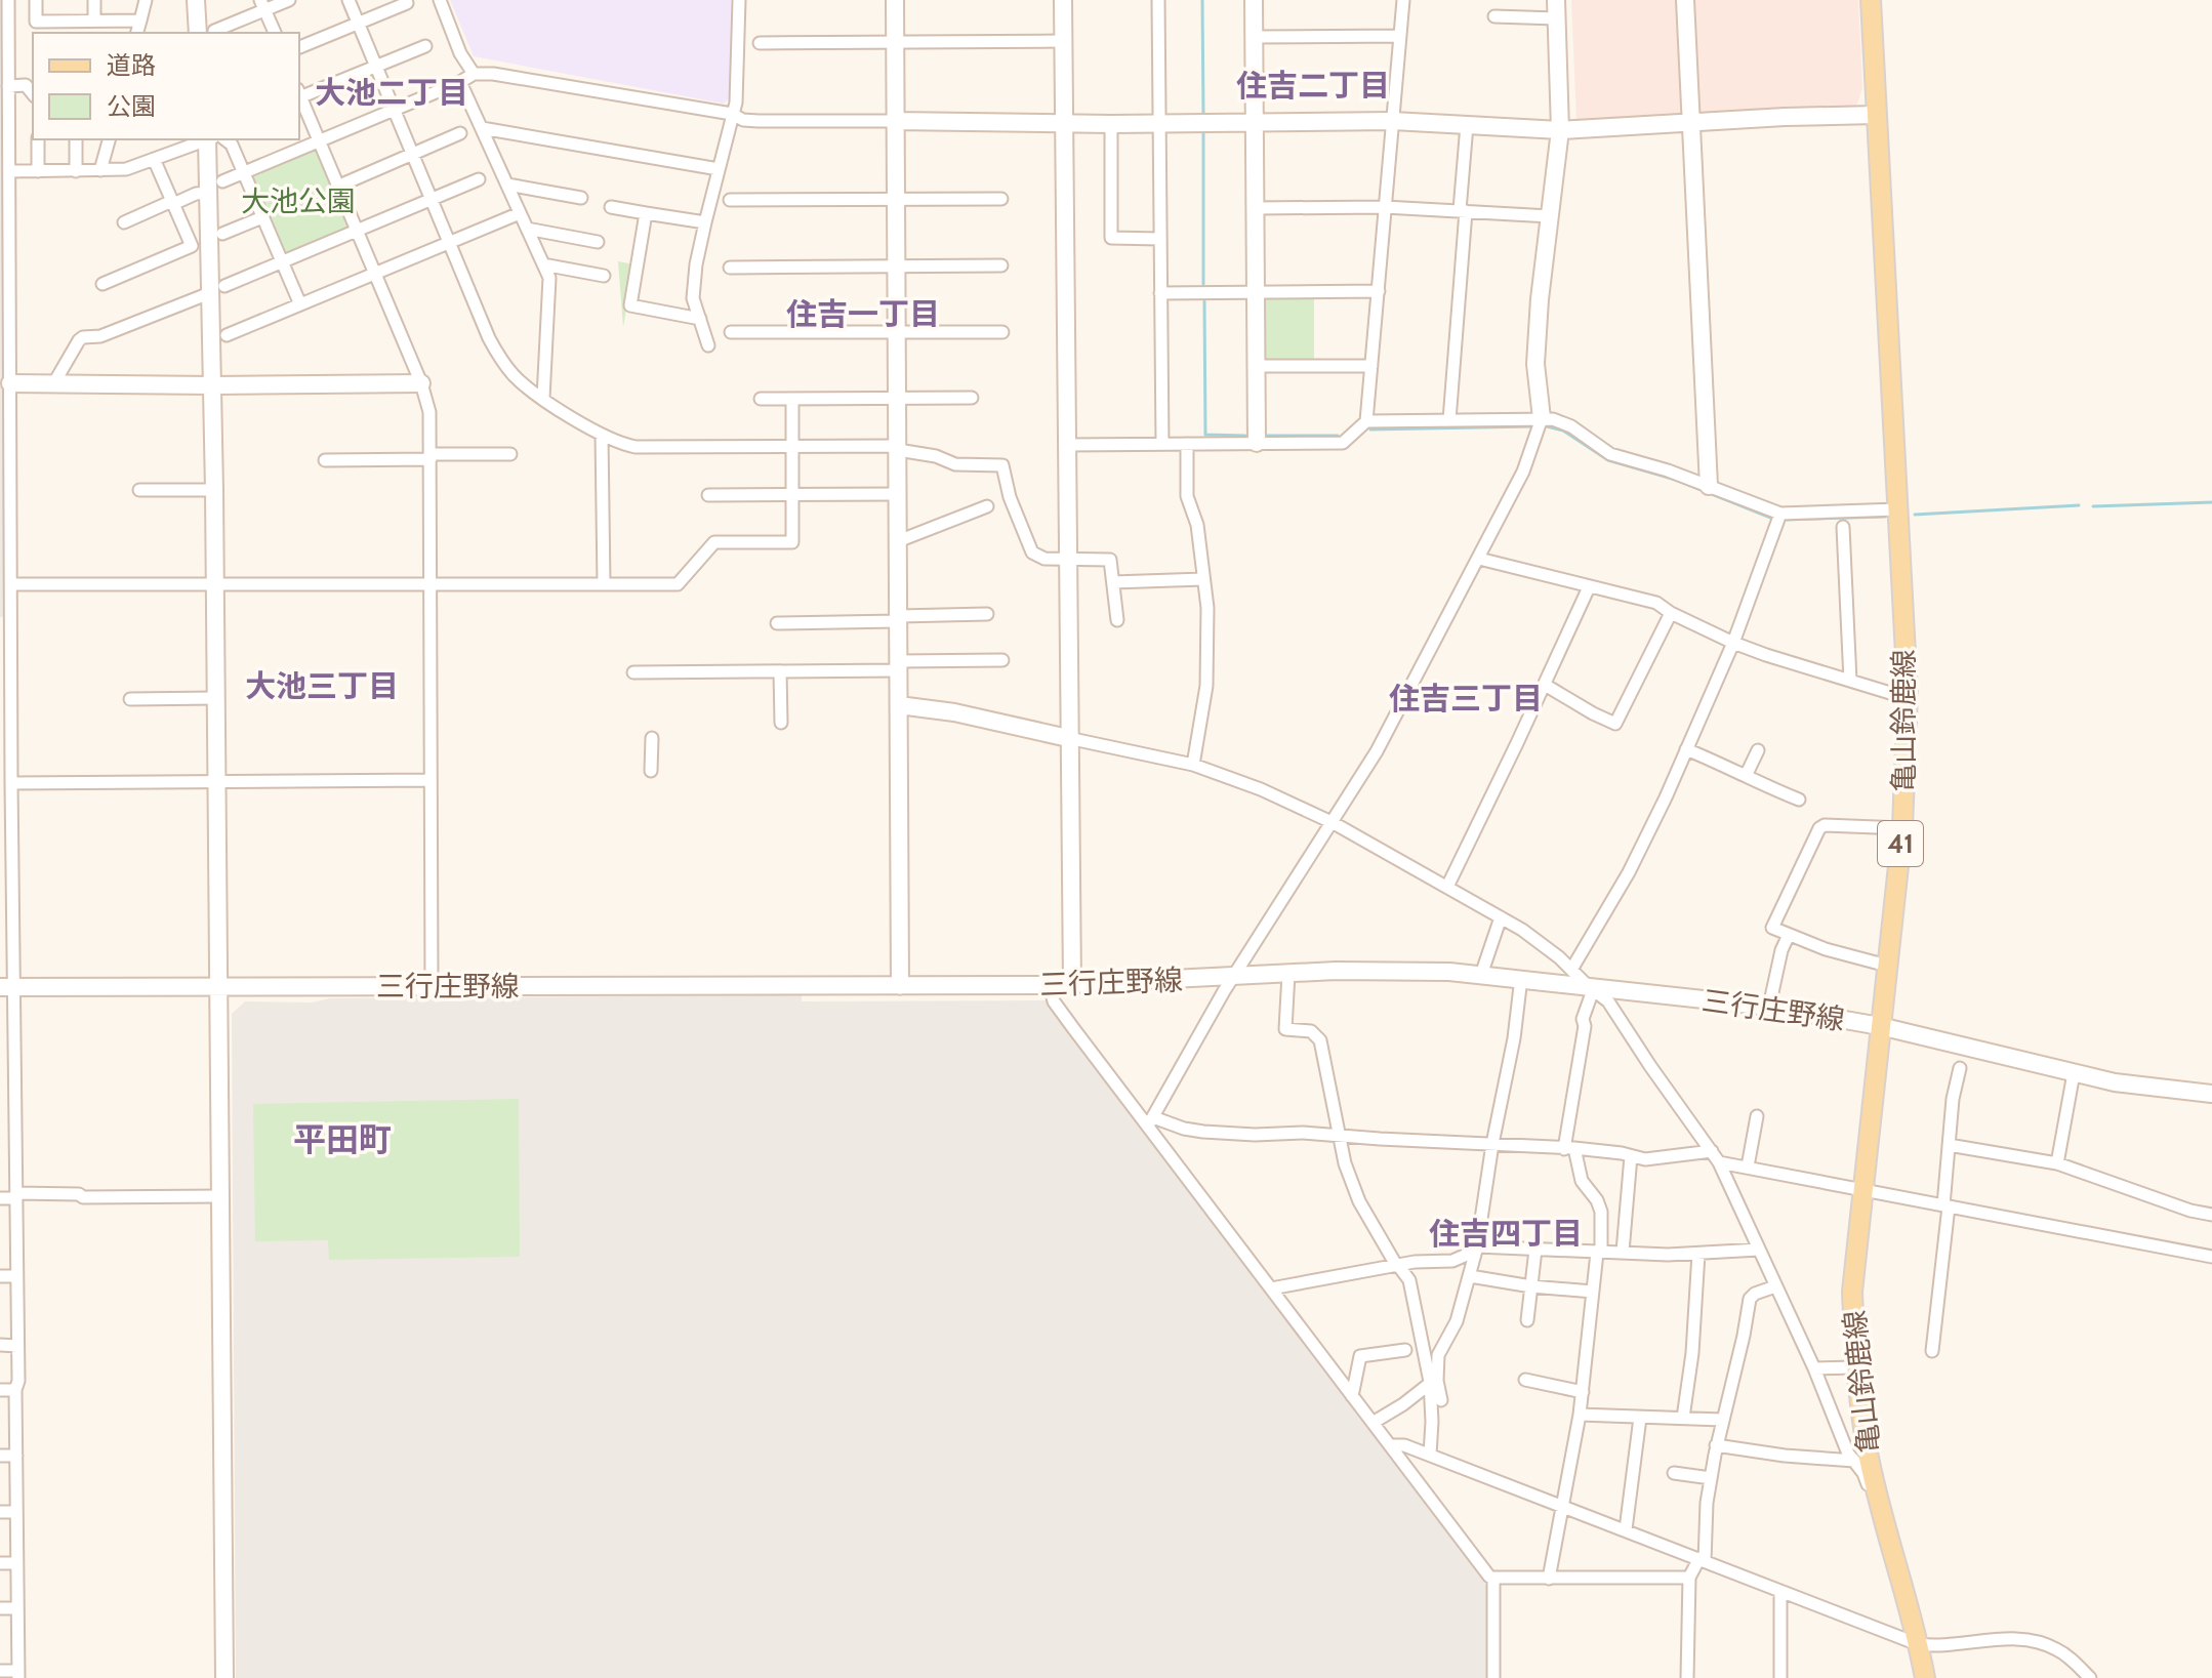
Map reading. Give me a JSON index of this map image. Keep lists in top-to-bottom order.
{
  "streets": {
    "main road": ["亀山鈴鹿線", "41"],
    "street": ["三行庄野線"]
  },
  "crossings": [
    ["亀山鈴鹿線", "三行庄野線"]
  ],
  "districts": [
    "住吉二丁目",
    "大池二丁目",
    "住吉一丁目",
    "大池三丁目",
    "住吉三丁目",
    "平田町",
    "住吉四丁目"
  ],
  "parks": ["大池公園"],
  "legend": ["道路", "公園"]
}
